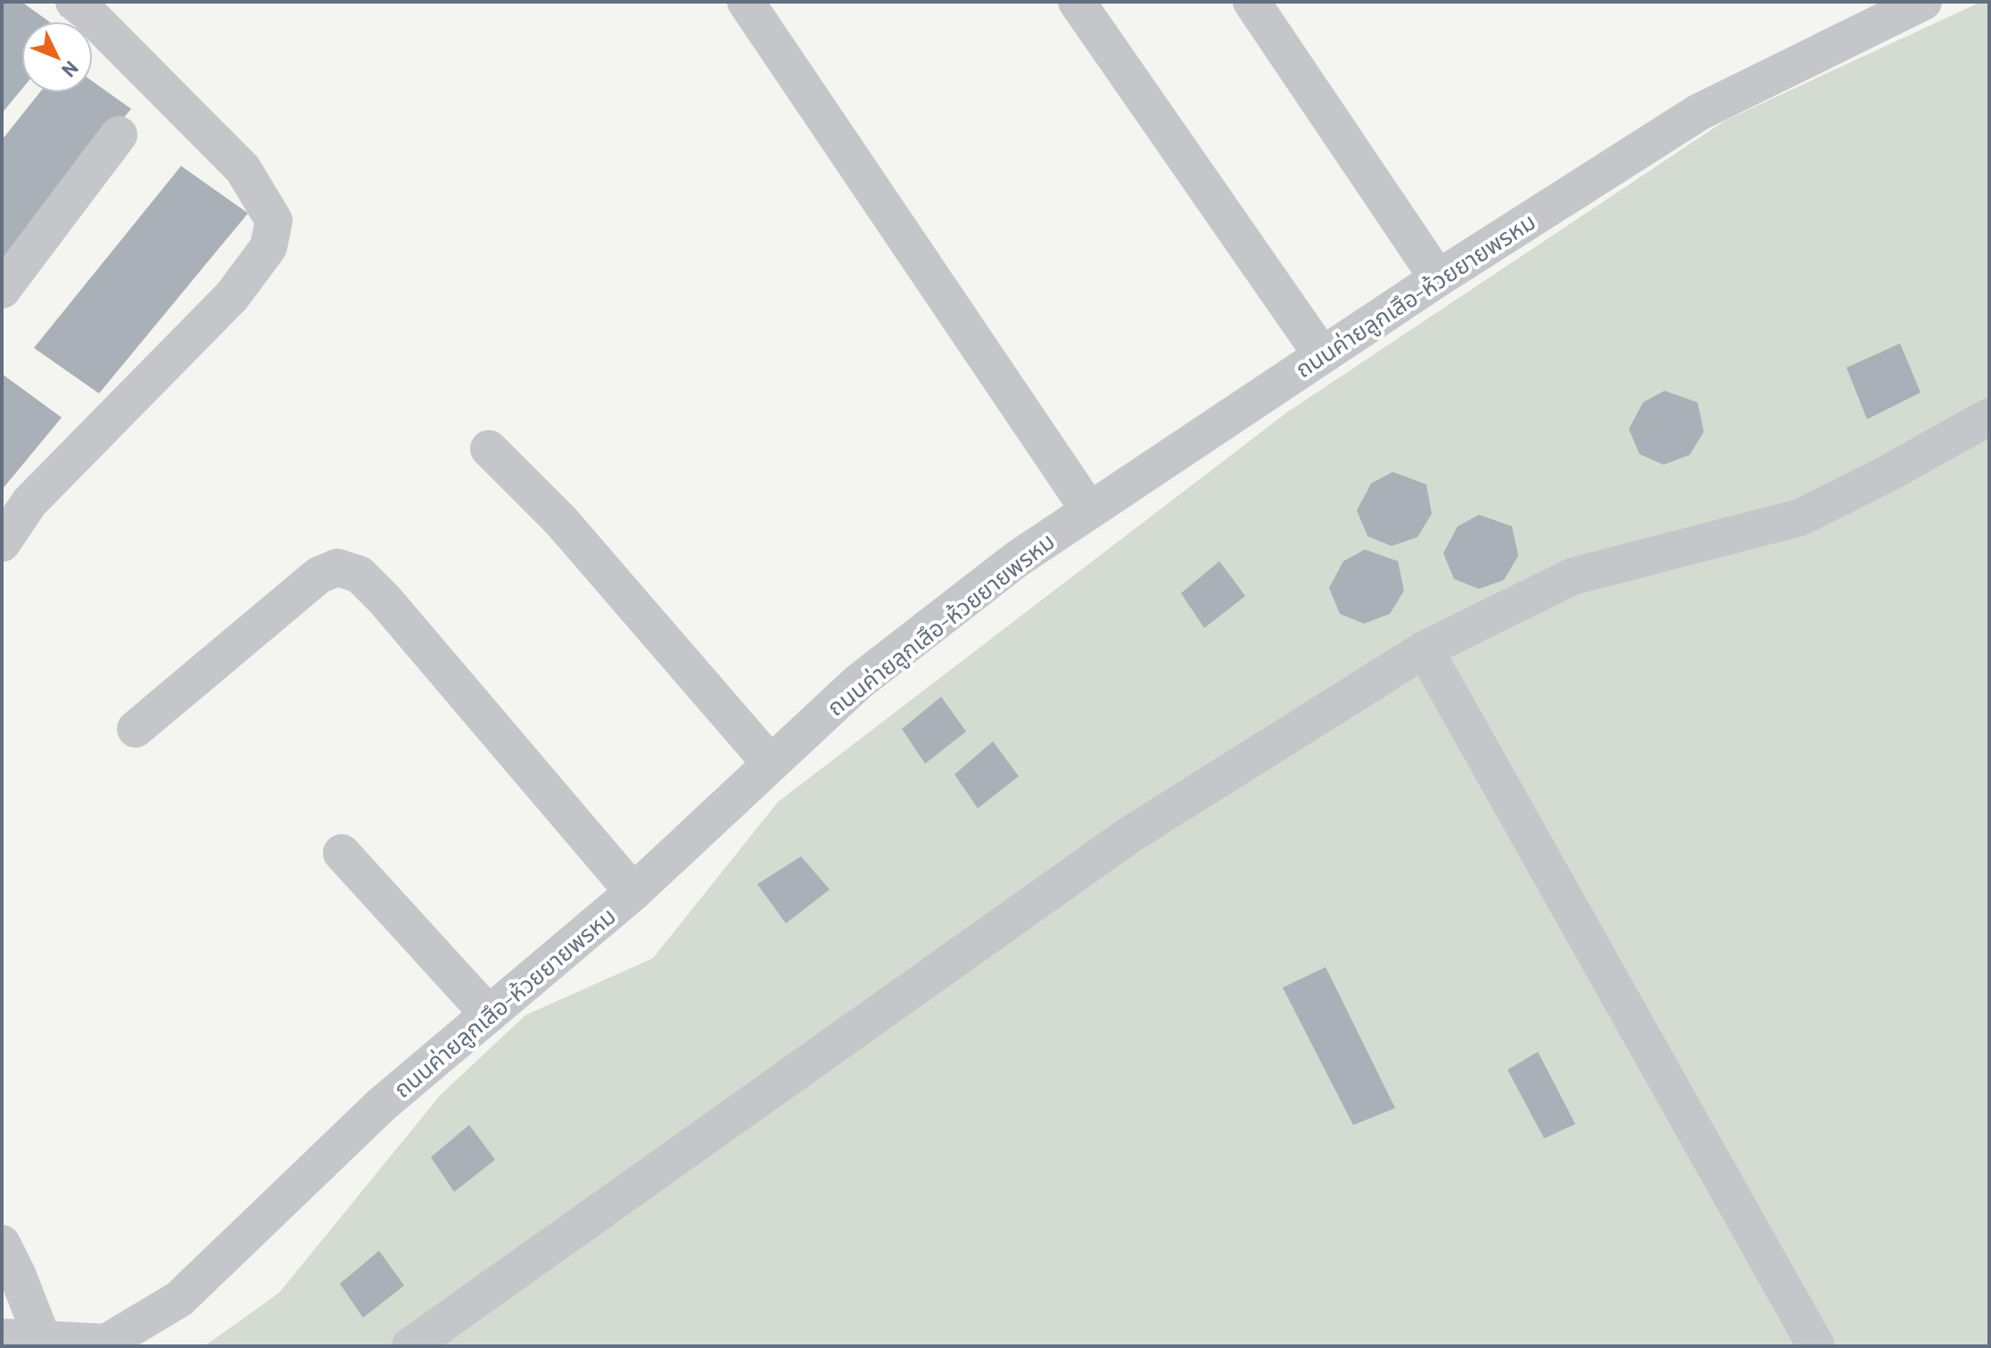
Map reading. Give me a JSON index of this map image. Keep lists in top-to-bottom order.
{
  "streets": {
    "street": ["ถนนค่ายลูกเสึอ-ห้วยยายพรหม"]
  },
  "north": "bottom right"
}
